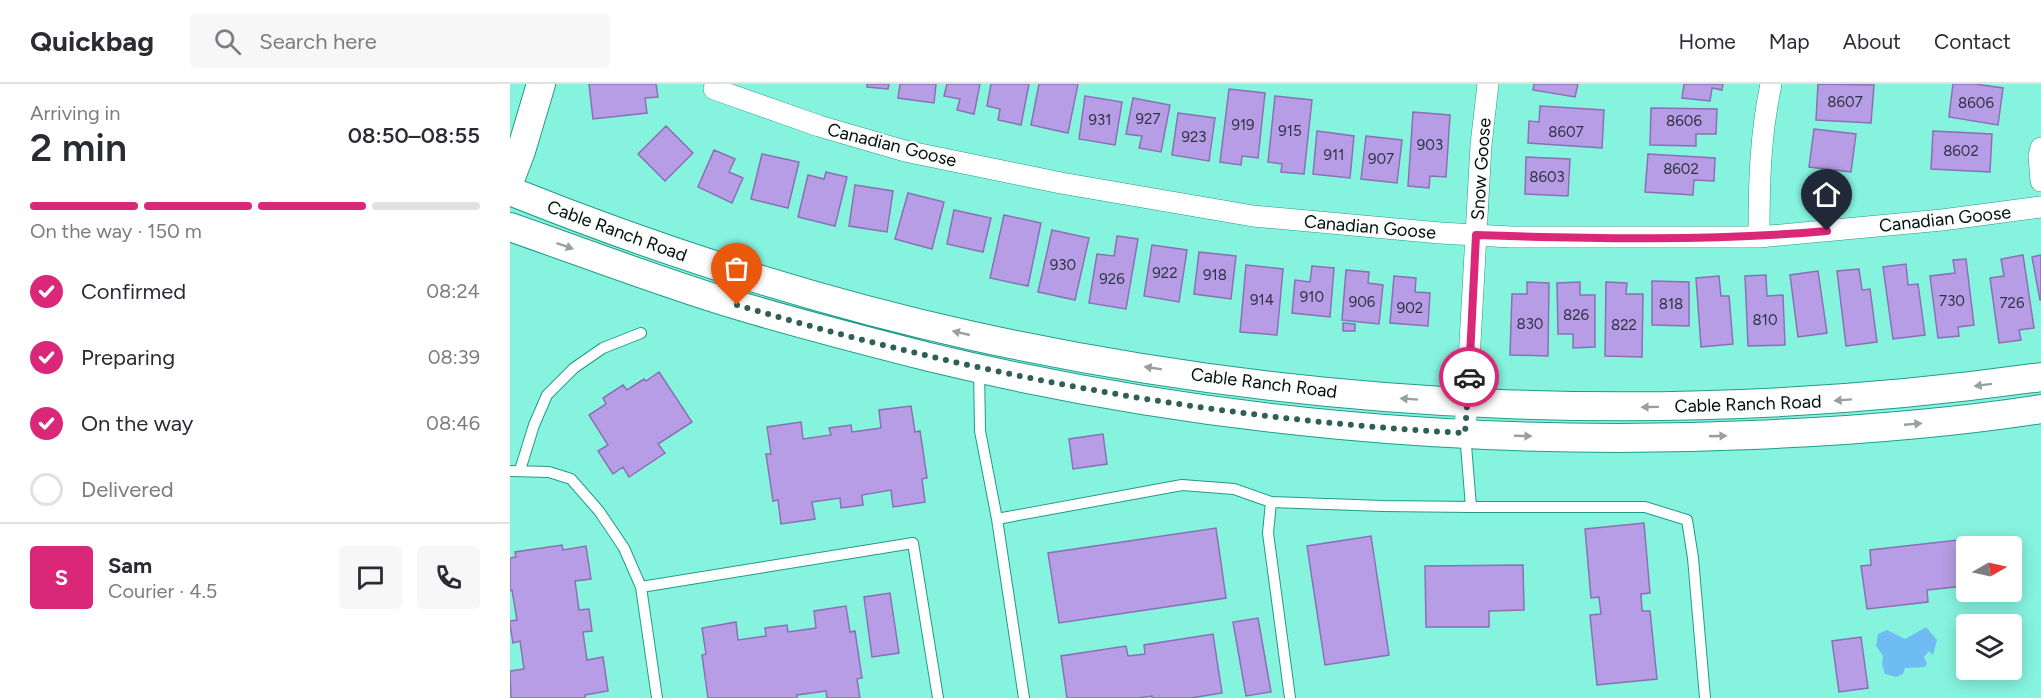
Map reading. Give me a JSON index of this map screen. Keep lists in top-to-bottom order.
{
  "streets": {
    "street": ["Canadian Goose", "Snow Goose", "Cable Ranch Road"]
  },
  "crossings": [
    ["Canadian Goose", "Snow Goose"],
    ["Snow Goose", "Cable Ranch Road"]
  ],
  "house_numbers": [
    "8607",
    "8606",
    "927",
    "931",
    "8606",
    "919",
    "915",
    "8607",
    "923",
    "903",
    "8602",
    "911",
    "907",
    "8602",
    "8603",
    "930",
    "922",
    "918",
    "926",
    "910",
    "914",
    "730",
    "906",
    "726",
    "818",
    "902",
    "826",
    "810",
    "830",
    "822"
  ],
  "north": "right",
  "page": {
    "header": "Quickbag",
    "search": "Search here",
    "nav": [
      "Home",
      "Map",
      "About",
      "Contact"
    ],
    "heading": ["2 min", "Arriving in", "08:50–08:55"],
    "panel": ["Sam", "Courier · 4.5"],
    "bar": "On the way · 150 m",
    "list": [
      ["Confirmed", "08:24"],
      ["Preparing", "08:39"],
      ["On the way", "08:46"],
      "Delivered"
    ],
    "round": "S"
  }
}
